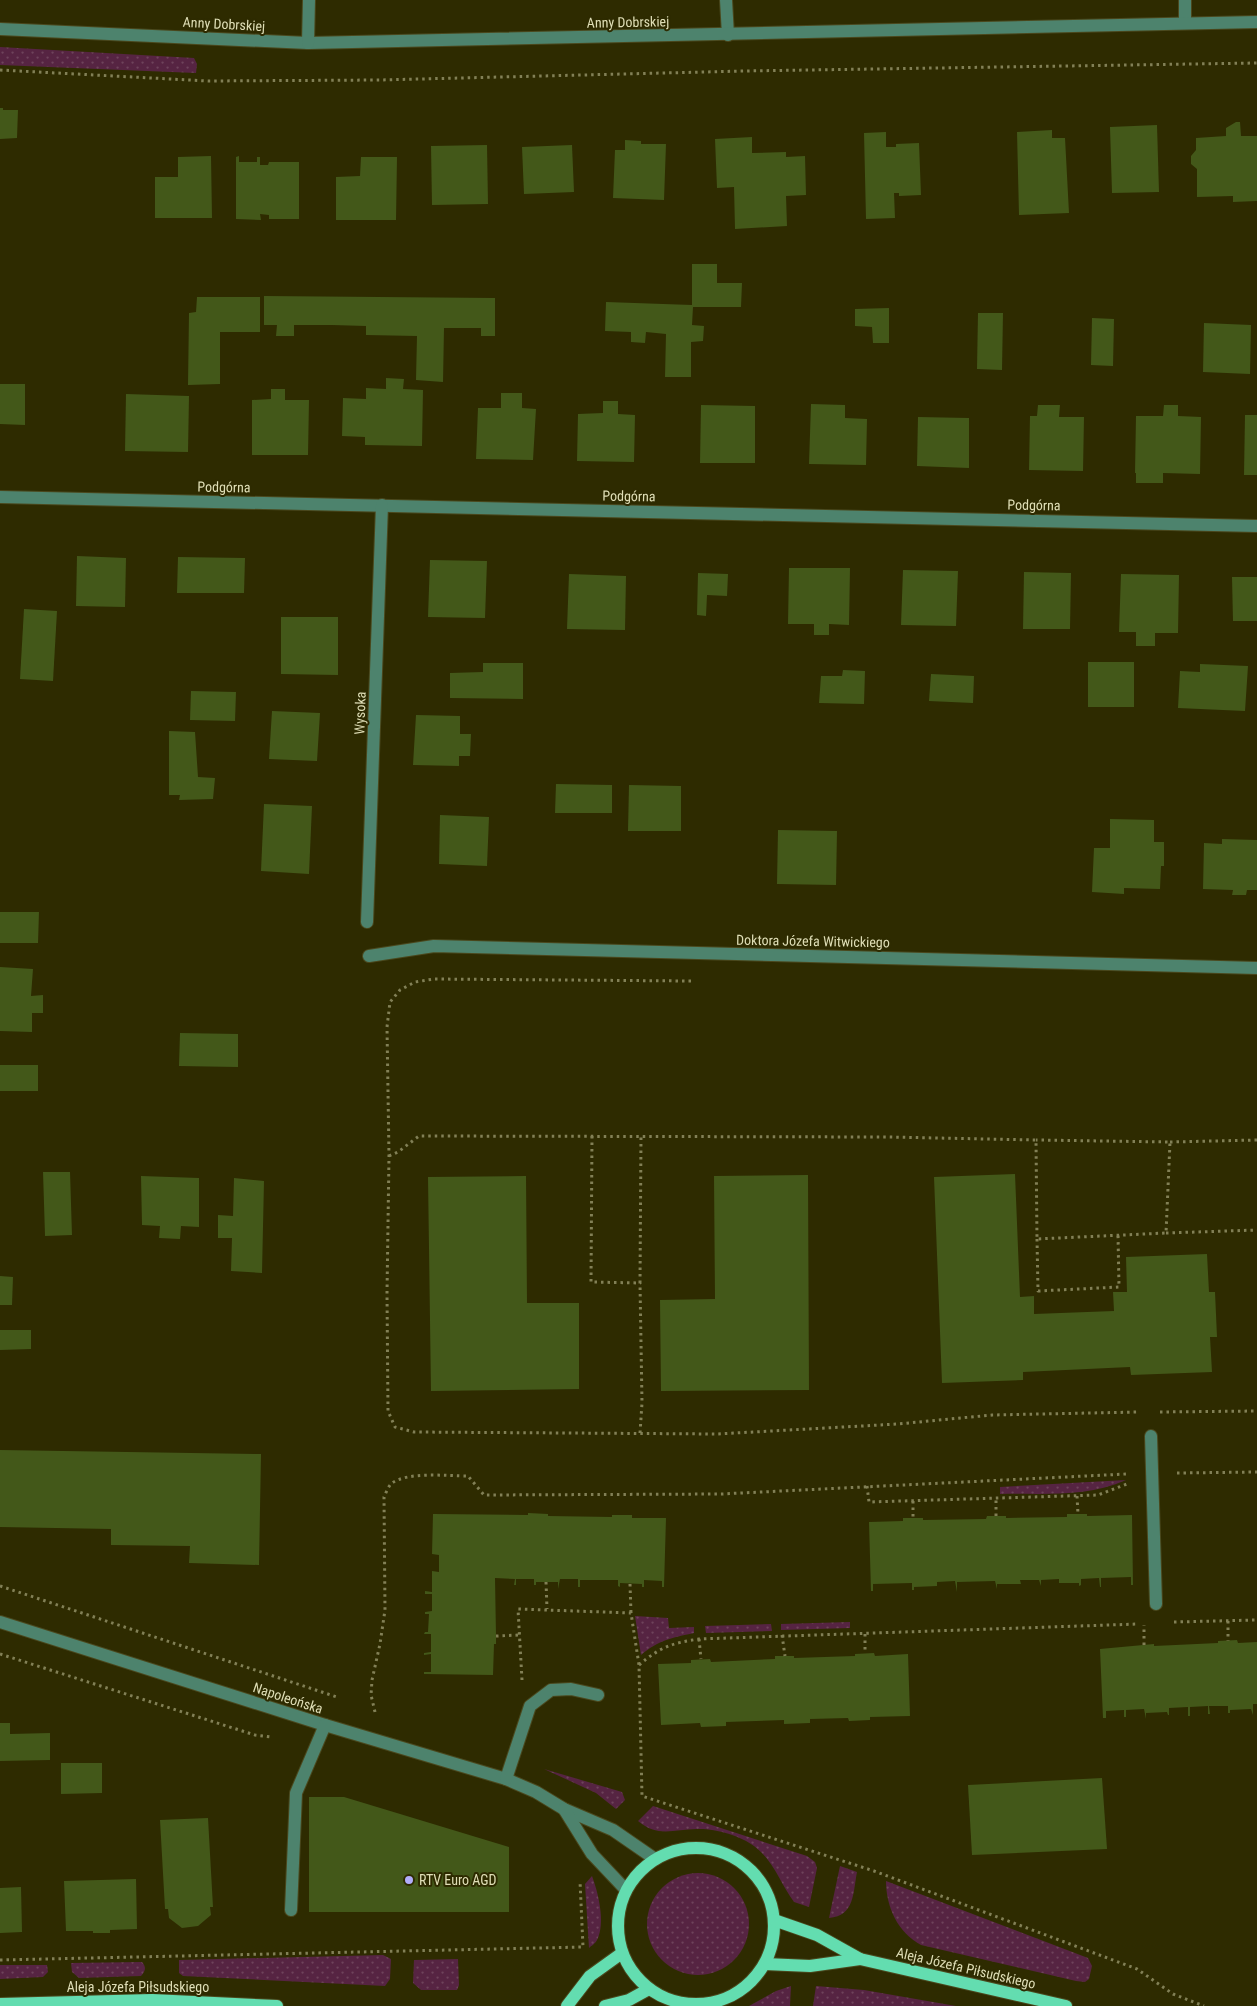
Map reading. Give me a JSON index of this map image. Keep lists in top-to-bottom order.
{
  "streets": {
    "main road": ["Aleja Józefa Piłsudskiego"],
    "street": [
      "Anny Dobrskiej",
      "Podgórna",
      "Wysoka",
      "Doktora Józefa Witwickiego",
      "Napoleońska"
    ]
  },
  "crossings": [
    ["Podgórna", "Wysoka"],
    ["Napoleońska", "Aleja Józefa Piłsudskiego"]
  ],
  "places": ["RTV Euro AGD"]
}
